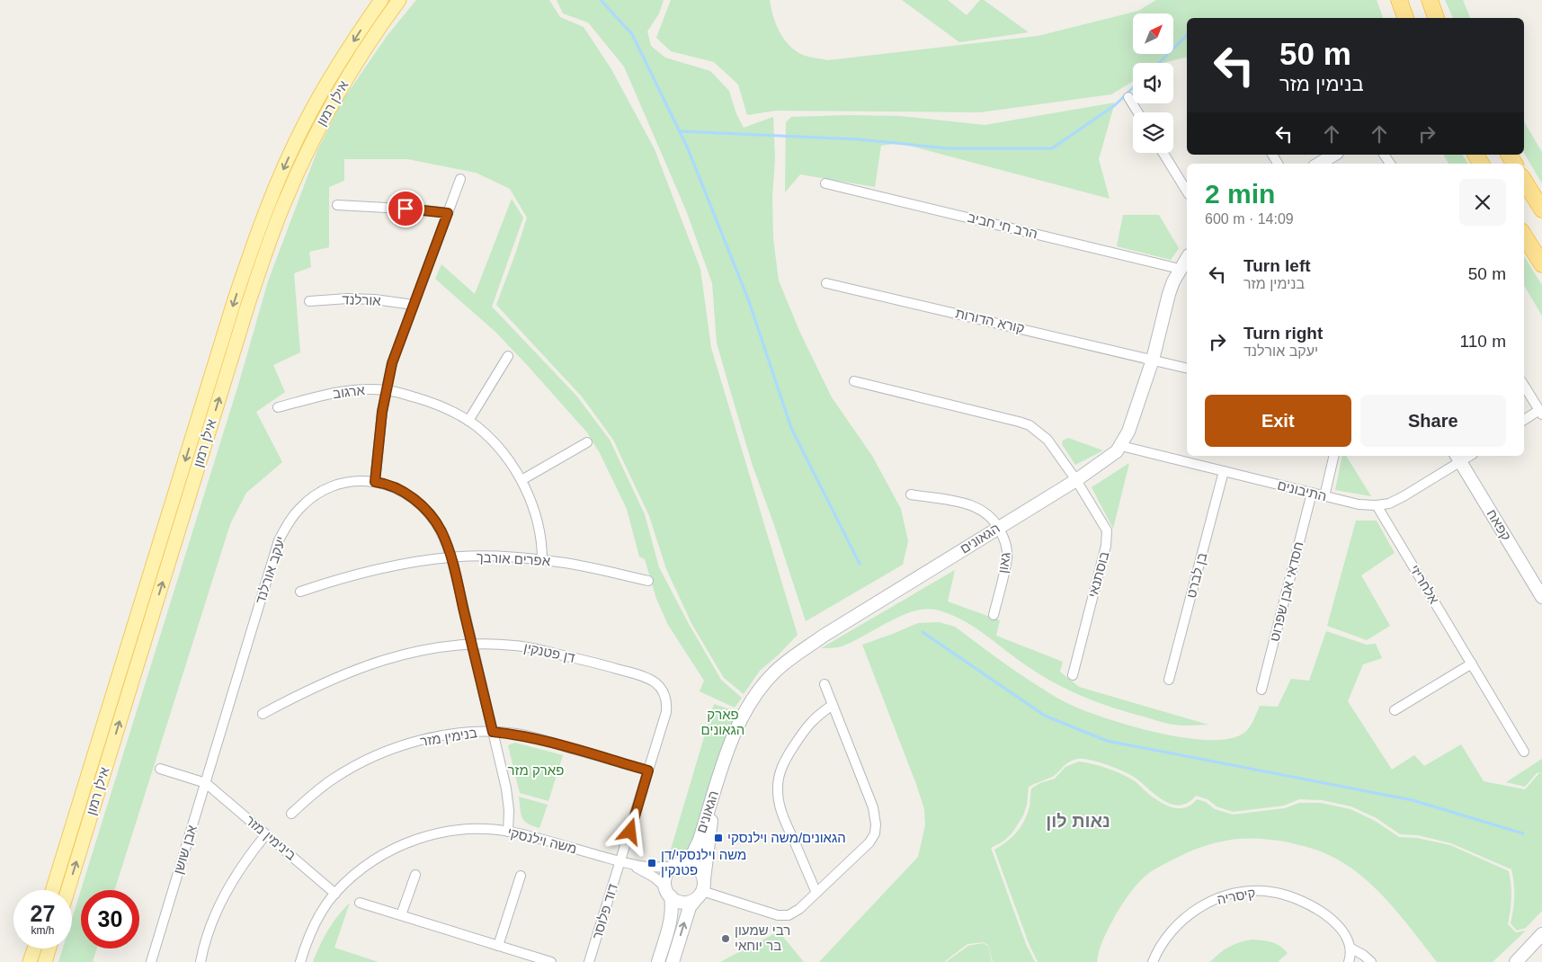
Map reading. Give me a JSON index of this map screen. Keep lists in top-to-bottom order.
{
  "streets": {
    "main road": ["אילן רמון"],
    "street": [
      "הרב חי חביב",
      "אורלנד",
      "קורא הדורות",
      "ארגוב",
      "התיבונים",
      "קפאח",
      "הגאונים",
      "אפרים אורבך",
      "גאון",
      "יעקב אורלנד",
      "בוסתנאי",
      "בן לברט",
      "אלחריזי",
      "חסדאי אבן שפרוט",
      "דן פטנקין",
      "בנימין מזר",
      "בינימין מזר",
      "משה וילנסקי",
      "אבן שושן",
      "קיסריה",
      "דוד פלוסר"
    ]
  },
  "crossings": [
    ["הרב חי חביב", "הגאונים"],
    ["קורא הדורות", "הגאונים"],
    ["ארגוב", "אפרים אורבך"],
    ["התיבונים", "קפאח"],
    ["התיבונים", "הגאונים"],
    ["התיבונים", "בן לברט"],
    ["התיבונים", "אלחריזי"],
    ["התיבונים", "חסדאי אבן שפרוט"],
    ["הגאונים", "גאון"],
    ["הגאונים", "בוסתנאי"],
    ["הגאונים", "משה וילנסקי"],
    ["אפרים אורבך", "יעקב אורלנד"],
    ["יעקב אורלנד", "דן פטנקין"],
    ["יעקב אורלנד", "בנימין מזר"],
    ["יעקב אורלנד", "בינימין מזר"],
    ["יעקב אורלנד", "משה וילנסקי"],
    ["יעקב אורלנד", "אבן שושן"],
    ["דן פטנקין", "בנימין מזר"],
    ["דן פטנקין", "משה וילנסקי"],
    ["דן פטנקין", "דוד פלוסר"],
    ["בינימין מזר", "משה וילנסקי"],
    ["בינימין מזר", "אבן שושן"],
    ["משה וילנסקי", "דוד פלוסר"]
  ],
  "districts": ["נאות לון"],
  "parks": ["פארק הגאונים", "פארק מזר"],
  "places": {
    "transit": ["הגאונים/משה וילנסקי", "משה וילנסקי/דן פטנקין"],
    "other": ["רבי שמעון בר יוחאי"]
  },
  "north": "top right",
  "page": {
    "turn": ["50 m", "בנימין מזר"],
    "heading": ["2 min", "600 m · 14:09"],
    "list": [
      {
        "name": "Turn left",
        "note": "בנימין מזר",
        "value": "50 m"
      },
      {
        "name": "Turn right",
        "note": "יעקב אורלנד",
        "value": "110 m"
      }
    ],
    "buttons": ["Exit", "Share"],
    "speed": "27 km/h",
    "limit": "30"
  }
}
